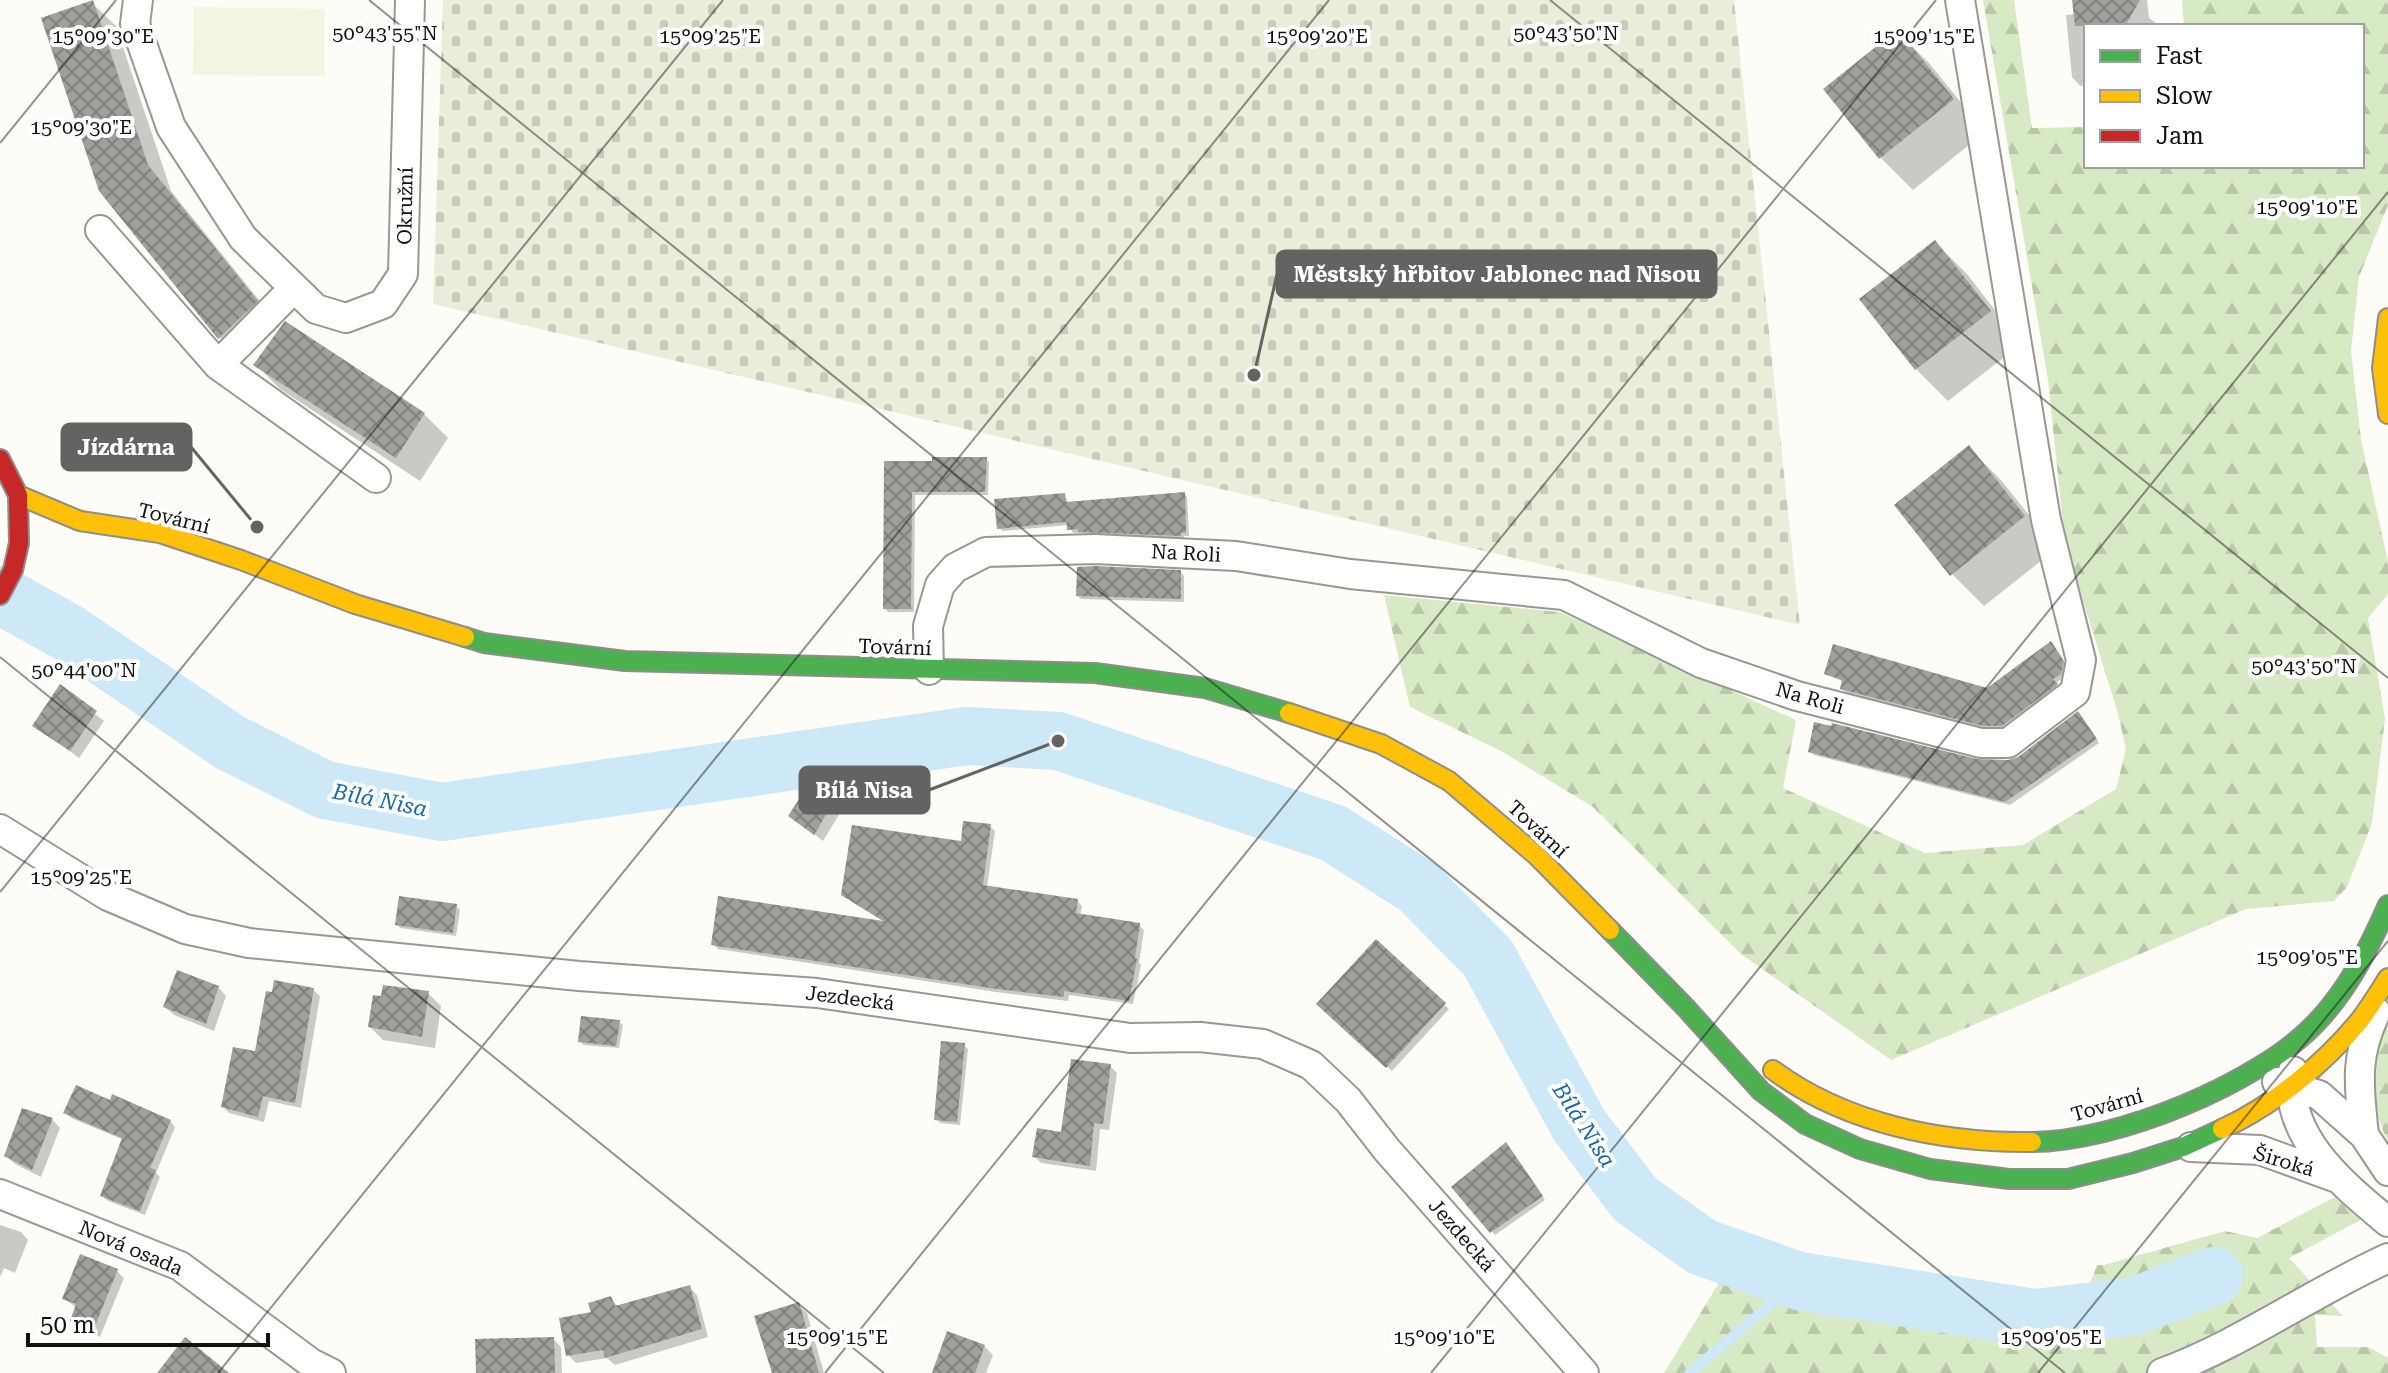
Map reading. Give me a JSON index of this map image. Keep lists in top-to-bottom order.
{
  "streets": {
    "street": [
      "Okružní",
      "Tovární",
      "Na Roli",
      "Jezdecká",
      "Široká",
      "Nová osada"
    ]
  },
  "crossings": [
    ["Tovární", "Na Roli"],
    ["Tovární", "Široká"]
  ],
  "water": ["Bílá Nisa"],
  "places": ["Městský hřbitov Jablonec nad Nisou", "Jízdárna", "Bílá Nisa"],
  "legend": ["Fast", "Slow", "Jam"],
  "scale_bar": "50 m",
  "coordinates": [
    "50°43'55\"N",
    "50°43'50\"N",
    "15°09'30\"E",
    "15°09'25\"E",
    "15°09'20\"E",
    "15°09'15\"E",
    "15°09'10\"E",
    "50°44'00\"N",
    "15°09'05\"E"
  ]
}
